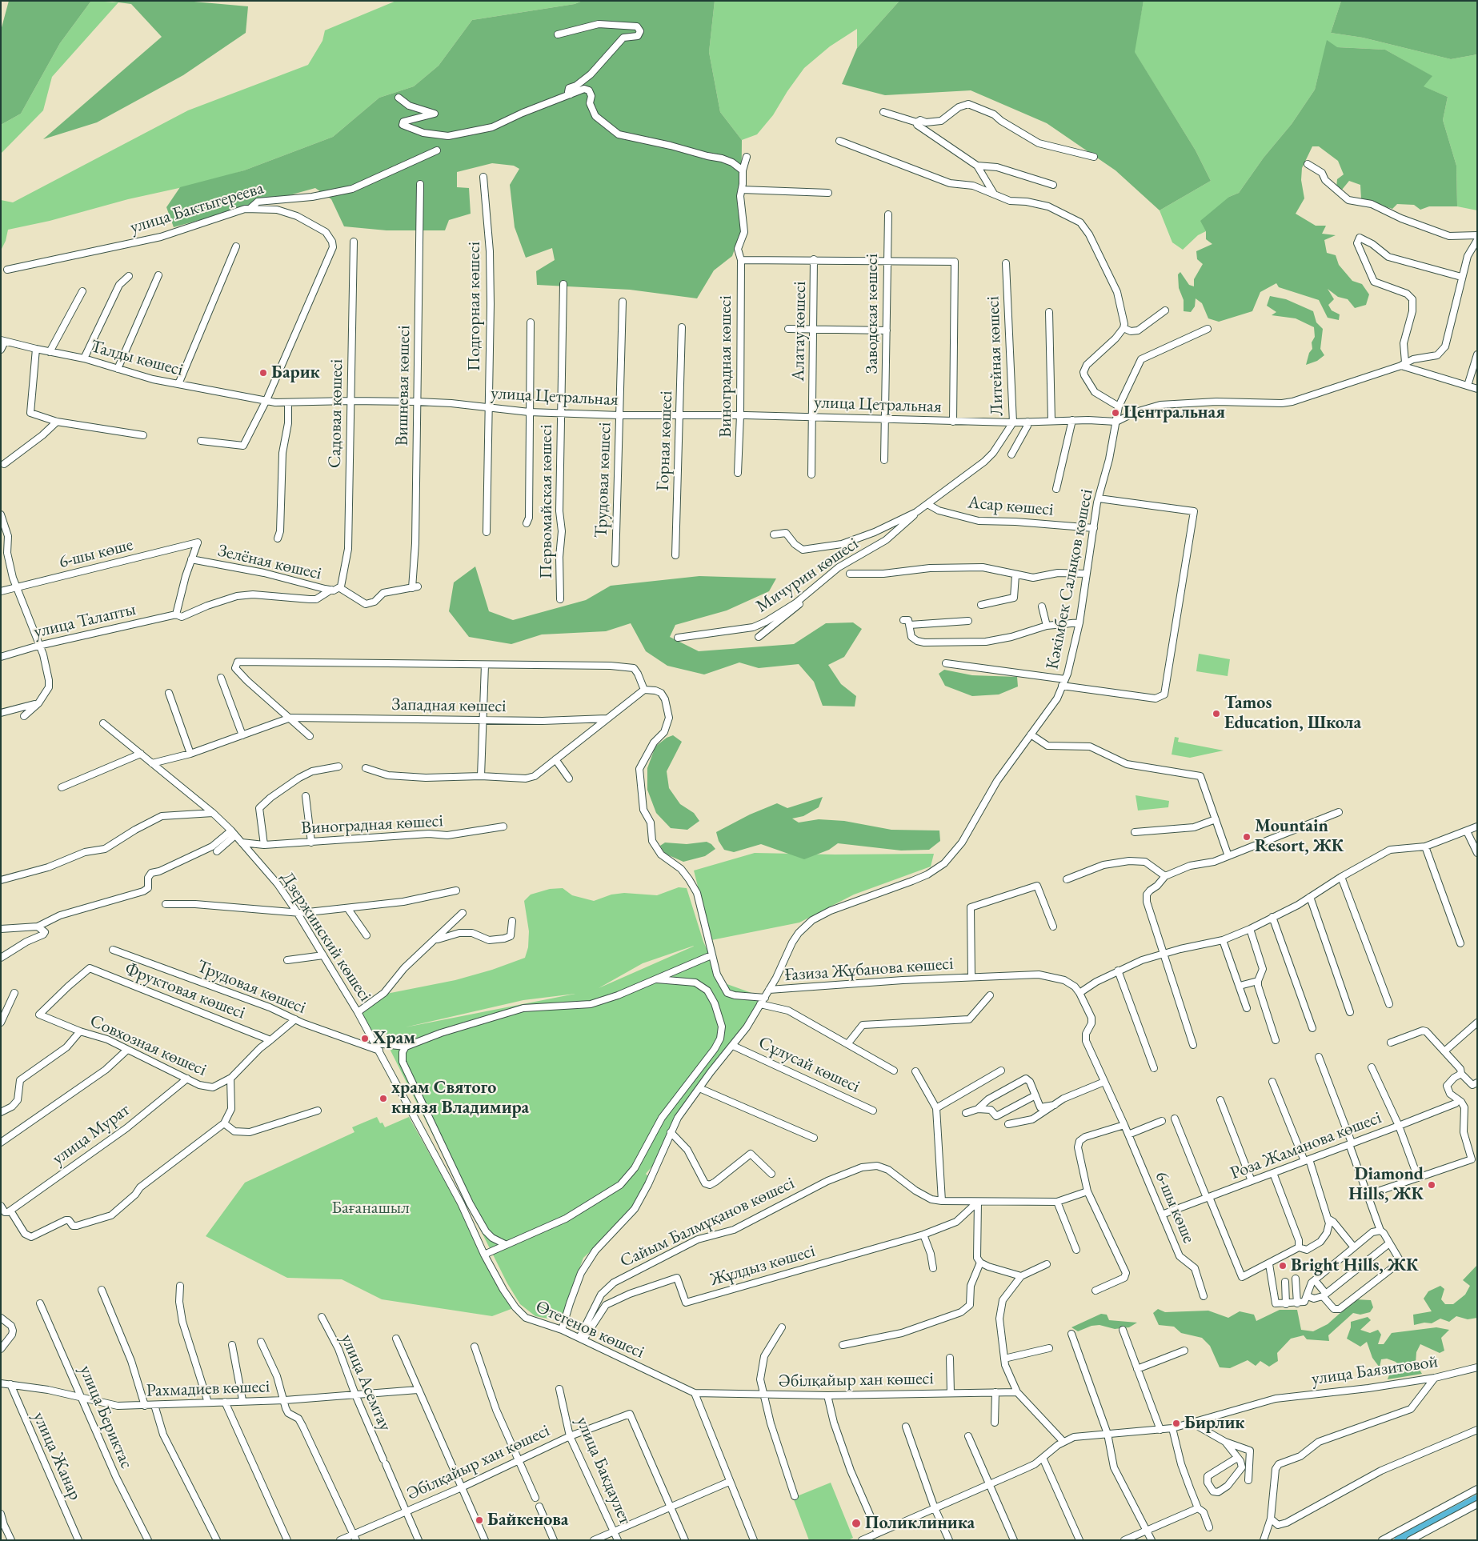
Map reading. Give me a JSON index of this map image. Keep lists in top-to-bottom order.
{
  "streets": {
    "street": [
      "улица Бактыгереева",
      "Подгорная көшесі",
      "Заводская көшесі",
      "Алатау көшесі",
      "Литейная көшесі",
      "Талды көшесі",
      "Виноградная көшесі",
      "Вишневая көшесі",
      "улица Цетральная",
      "Садовая көшесі",
      "Горная көшесі",
      "Трудовая көшесі",
      "Первомайская көшесі",
      "Асар көшесі",
      "6-шы көше",
      "Зелёная көшесі",
      "Мичурин көшесі",
      "Кәкімбек Салықов көшесі",
      "улица Талапты",
      "Западная көшесі",
      "Дзержинский көшесі",
      "Ғазиза Жұбанова көшесі",
      "Фруктовая көшесі",
      "Совхозная көшесі",
      "Сұлусай көшесі",
      "улица Мурат",
      "Роза Жаманова көшесі",
      "Сайым Балмұқанов көшесі",
      "Жұлдыз көшесі",
      "Өтегенов көшесі",
      "улица Баязитовой",
      "Әбілқайыр хан көшесі",
      "улица Асемтау",
      "Рахмадиев көшесі",
      "улица Бериктас",
      "улица Жанар",
      "улица Бакдаулет"
    ]
  },
  "crossings": [
    ["Подгорная көшесі", "улица Цетральная"],
    ["Заводская көшесі", "улица Цетральная"],
    ["Алатау көшесі", "улица Цетральная"],
    ["Литейная көшесі", "улица Цетральная"],
    ["Литейная көшесі", "Асар көшесі"],
    ["Литейная көшесі", "Мичурин көшесі"],
    ["Талды көшесі", "улица Цетральная"],
    ["Виноградная көшесі", "улица Цетральная"],
    ["Виноградная көшесі", "Дзержинский көшесі"],
    ["Вишневая көшесі", "улица Цетральная"],
    ["Вишневая көшесі", "Садовая көшесі"],
    ["Вишневая көшесі", "Зелёная көшесі"],
    ["улица Цетральная", "Садовая көшесі"],
    ["улица Цетральная", "Горная көшесі"],
    ["улица Цетральная", "Трудовая көшесі"],
    ["улица Цетральная", "Первомайская көшесі"],
    ["улица Цетральная", "Кәкімбек Салықов көшесі"],
    ["Садовая көшесі", "Зелёная көшесі"],
    ["Трудовая көшесі", "Совхозная көшесі"],
    ["Трудовая көшесі", "Өтегенов көшесі"],
    ["Асар көшесі", "Кәкімбек Салықов көшесі"],
    ["6-шы көше", "Зелёная көшесі"],
    ["6-шы көше", "Ғазиза Жұбанова көшесі"],
    ["6-шы көше", "Роза Жаманова көшесі"],
    ["Зелёная көшесі", "улица Талапты"],
    ["Кәкімбек Салықов көшесі", "Ғазиза Жұбанова көшесі"],
    ["Кәкімбек Салықов көшесі", "Сұлусай көшесі"],
    ["Кәкімбек Салықов көшесі", "Өтегенов көшесі"],
    ["Дзержинский көшесі", "Өтегенов көшесі"],
    ["Фруктовая көшесі", "Совхозная көшесі"],
    ["Совхозная көшесі", "улица Мурат"],
    ["Сайым Балмұқанов көшесі", "Жұлдыз көшесі"],
    ["Сайым Балмұқанов көшесі", "Өтегенов көшесі"],
    ["Жұлдыз көшесі", "Өтегенов көшесі"],
    ["Өтегенов көшесі", "Әбілқайыр хан көшесі"],
    ["Әбілқайыр хан көшесі", "улица Асемтау"],
    ["Әбілқайыр хан көшесі", "улица Бакдаулет"],
    ["улица Асемтау", "Рахмадиев көшесі"],
    ["Рахмадиев көшесі", "улица Бериктас"],
    ["Рахмадиев көшесі", "улица Жанар"]
  ],
  "parks": ["Бағанашыл"],
  "places": [
    "Барик",
    "Центральная",
    "Tamos Education, Школа",
    "Mountain Resort, ЖК",
    "Храм",
    "храм Святого князя Владимира",
    "Diamond Hills, ЖК",
    "Bright Hills, ЖК",
    "Бирлик",
    "Байкенова",
    "Поликлиника"
  ]
}
